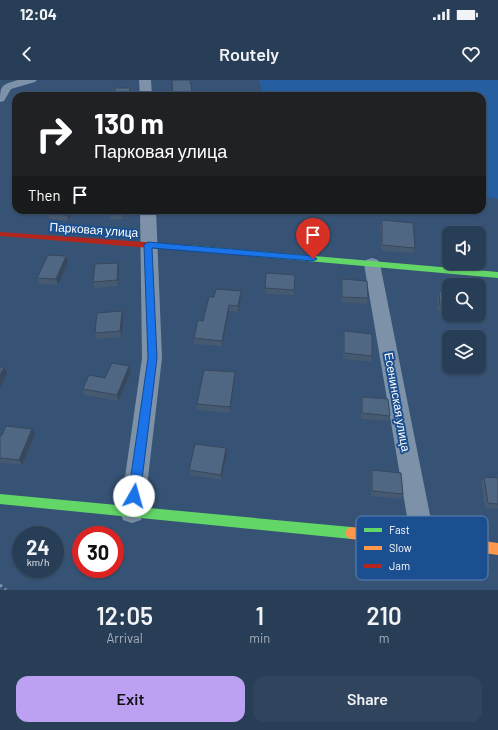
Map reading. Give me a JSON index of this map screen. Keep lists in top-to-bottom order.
{
  "streets": {
    "street": ["Парковая улица", "Есенинская улица"]
  },
  "crossings": [
    ["Парковая улица", "Есенинская улица"]
  ],
  "legend": ["Fast", "Slow", "Jam"],
  "page": {
    "status": "12:04",
    "header": "Routely",
    "turn": ["130 m", "Парковая улица"],
    "then": "Then",
    "speed": "24 km/h",
    "limit": "30",
    "eta": [
      "12:05",
      "Arrival",
      "1",
      "min",
      "210",
      "m"
    ],
    "buttons": ["Exit", "Share"]
  }
}
